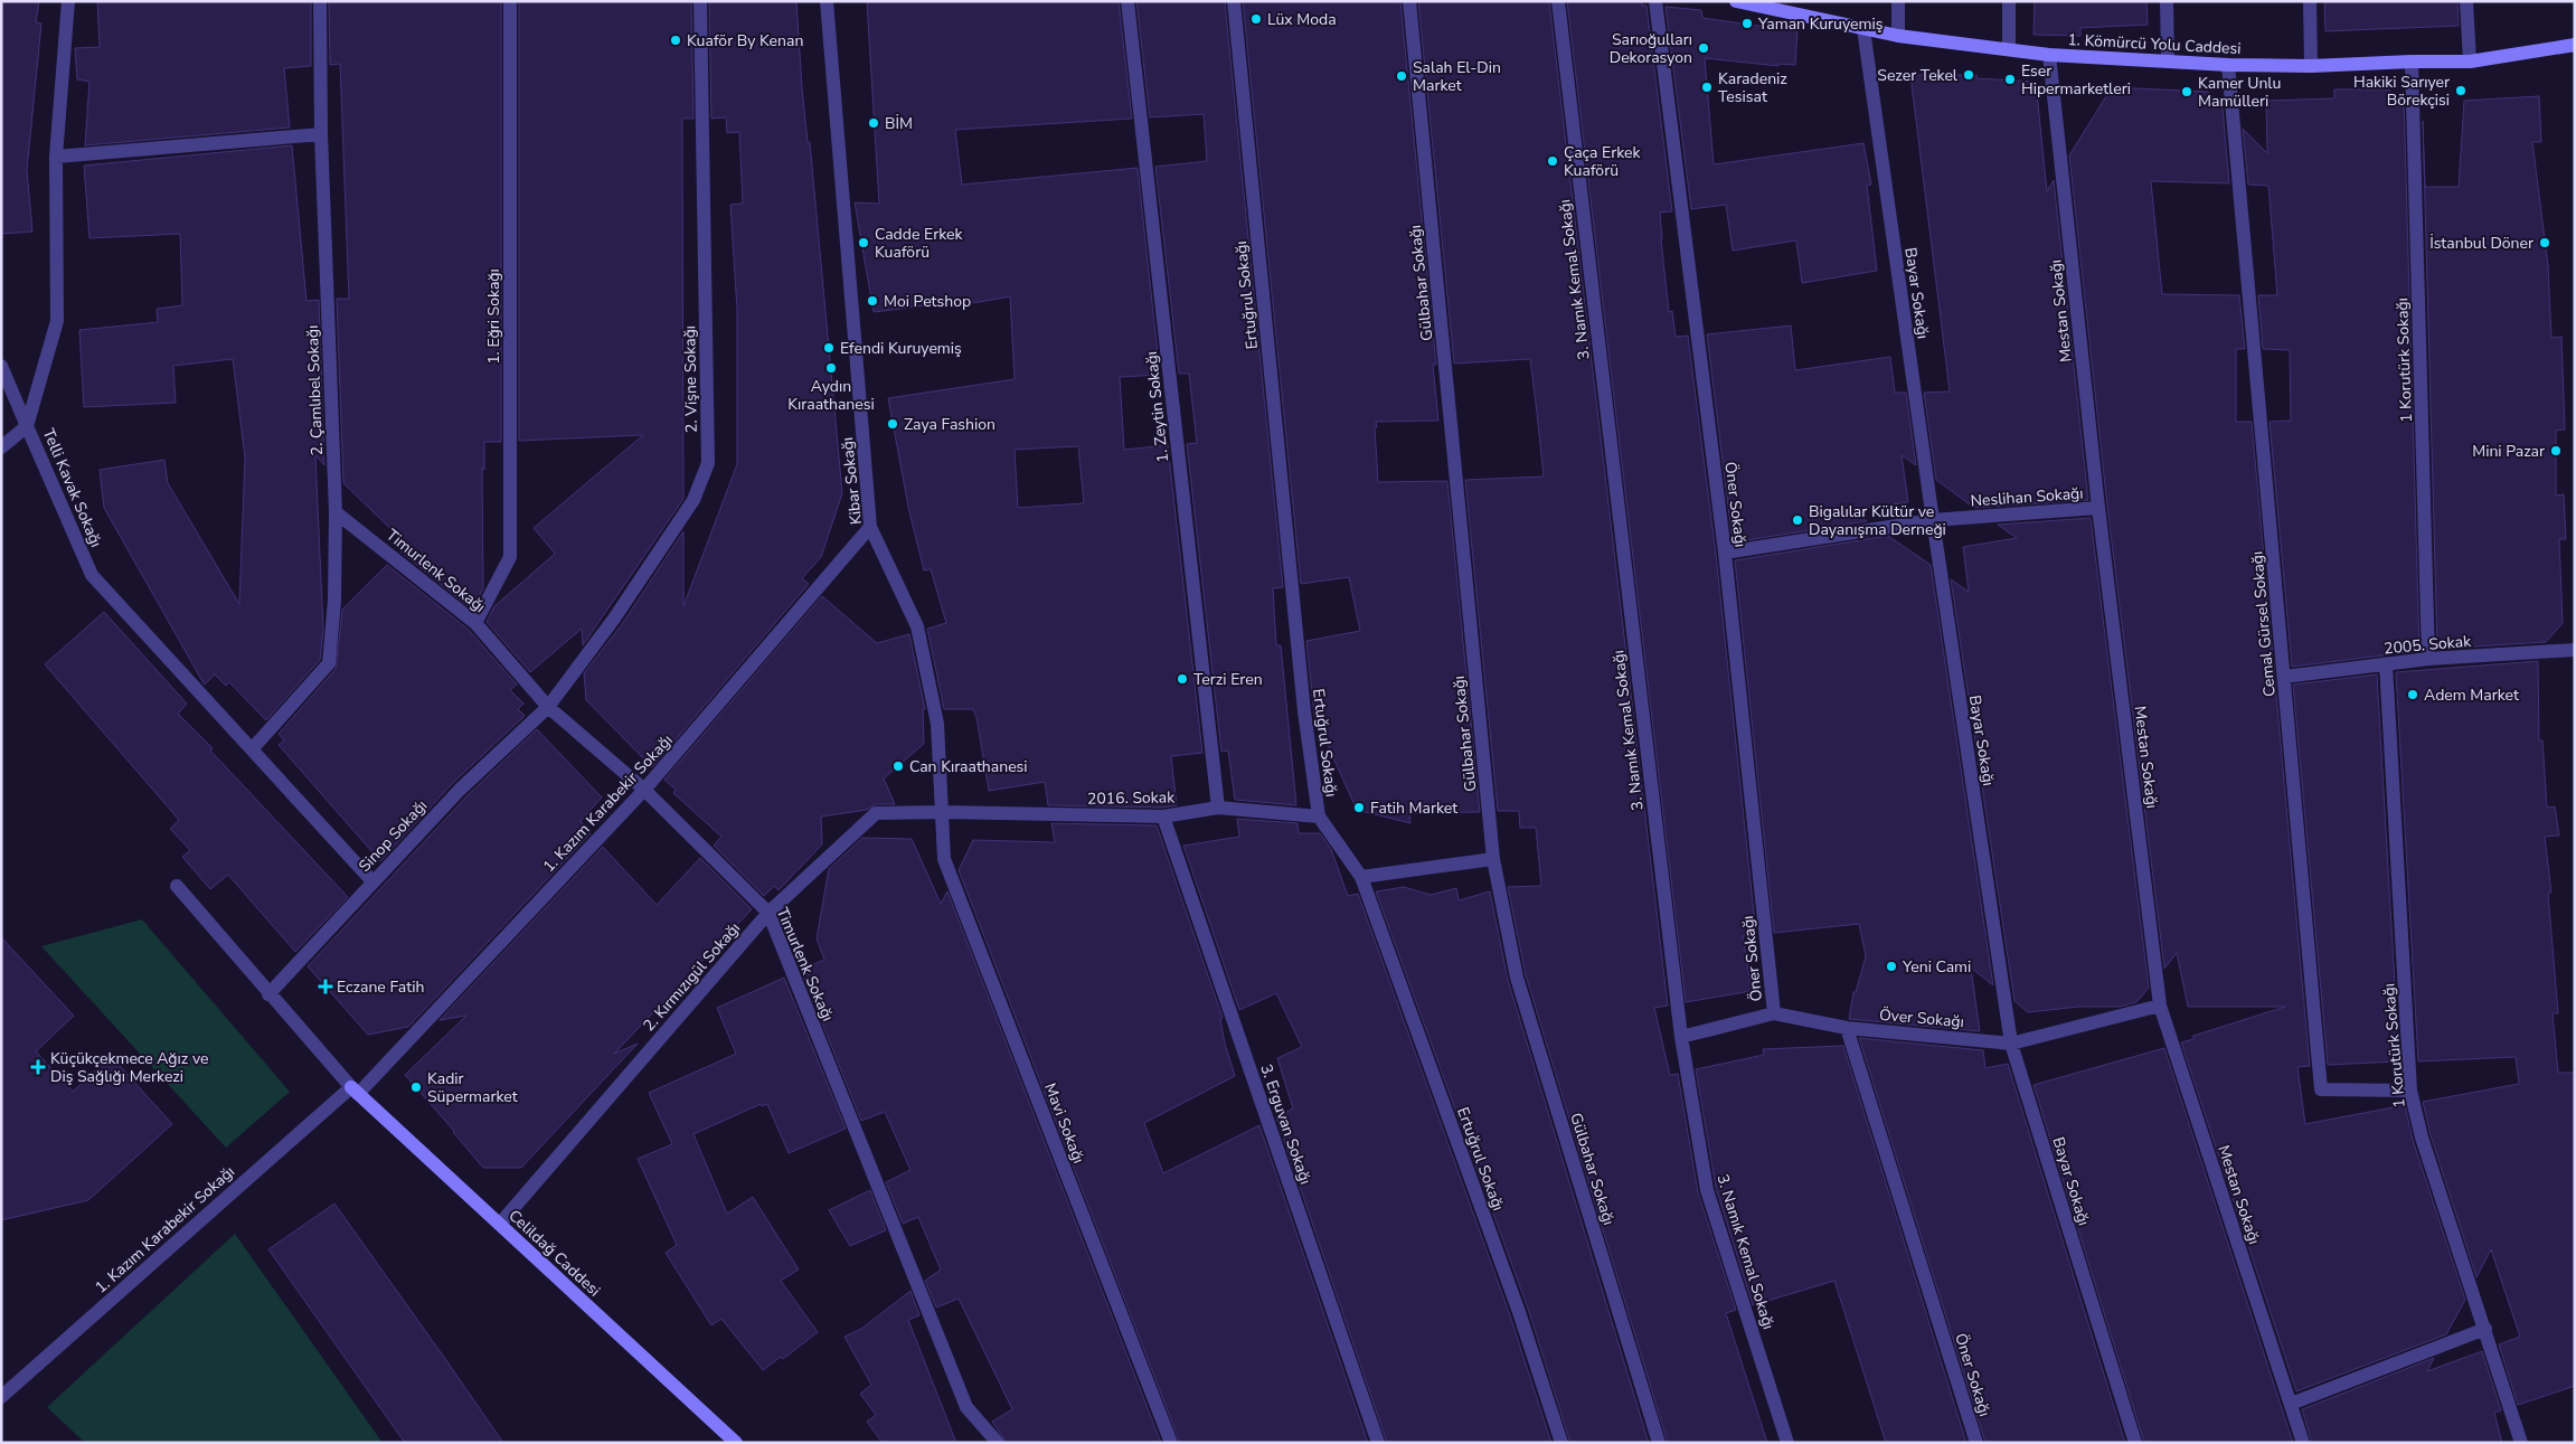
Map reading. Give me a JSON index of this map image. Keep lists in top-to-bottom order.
{
  "streets": {
    "street": [
      "1. Kömürcü Yolu Caddesi",
      "3. Namık Kemal Sokağı",
      "Gülbahar Sokağı",
      "Bayar Sokağı",
      "Ertuğrul Sokağı",
      "Mestan Sokağı",
      "1. Eğri Sokağı",
      "1 Korutürk Sokağı",
      "2. Vişne Sokağı",
      "2. Çamlıbel Sokağı",
      "1. Zeytin Sokağı",
      "Kibar Sokağı",
      "Telli Kavak Sokağı",
      "Neslihan Sokağı",
      "Öner Sokağı",
      "Timurlenk Sokağı",
      "Cemal Gürsel Sokağı",
      "2005. Sokak",
      "2016. Sokak",
      "1. Kazım Karabekir Sokağı",
      "Sinop Sokağı",
      "2. Kırmızıgül Sokağı",
      "Över Sokağı",
      "Mavi Sokağı",
      "3. Erguvan Sokağı",
      "Celildağ Caddesi"
    ]
  },
  "crossings": [
    ["1. Kömürcü Yolu Caddesi", "Bayar Sokağı"],
    ["1. Kömürcü Yolu Caddesi", "Mestan Sokağı"],
    ["1. Kömürcü Yolu Caddesi", "1 Korutürk Sokağı"],
    ["1. Kömürcü Yolu Caddesi", "Cemal Gürsel Sokağı"],
    ["3. Namık Kemal Sokağı", "Över Sokağı"],
    ["Bayar Sokağı", "Neslihan Sokağı"],
    ["Bayar Sokağı", "Över Sokağı"],
    ["Ertuğrul Sokağı", "2016. Sokak"],
    ["Mestan Sokağı", "Neslihan Sokağı"],
    ["Mestan Sokağı", "Över Sokağı"],
    ["1. Eğri Sokağı", "Timurlenk Sokağı"],
    ["1 Korutürk Sokağı", "Cemal Gürsel Sokağı"],
    ["1 Korutürk Sokağı", "2005. Sokak"],
    ["2. Vişne Sokağı", "Timurlenk Sokağı"],
    ["2. Vişne Sokağı", "Sinop Sokağı"],
    ["2. Çamlıbel Sokağı", "Telli Kavak Sokağı"],
    ["2. Çamlıbel Sokağı", "Timurlenk Sokağı"],
    ["1. Zeytin Sokağı", "2016. Sokak"],
    ["Kibar Sokağı", "2016. Sokak"],
    ["Kibar Sokağı", "1. Kazım Karabekir Sokağı"],
    ["Kibar Sokağı", "2. Kırmızıgül Sokağı"],
    ["Kibar Sokağı", "Mavi Sokağı"],
    ["Telli Kavak Sokağı", "Sinop Sokağı"],
    ["Neslihan Sokağı", "Öner Sokağı"],
    ["Öner Sokağı", "Över Sokağı"],
    ["Timurlenk Sokağı", "1. Kazım Karabekir Sokağı"],
    ["Timurlenk Sokağı", "Sinop Sokağı"],
    ["Timurlenk Sokağı", "2. Kırmızıgül Sokağı"],
    ["Cemal Gürsel Sokağı", "2005. Sokak"],
    ["2016. Sokak", "2. Kırmızıgül Sokağı"],
    ["2016. Sokak", "Mavi Sokağı"],
    ["2016. Sokak", "3. Erguvan Sokağı"],
    ["1. Kazım Karabekir Sokağı", "Celildağ Caddesi"],
    ["2. Kırmızıgül Sokağı", "Mavi Sokağı"],
    ["2. Kırmızıgül Sokağı", "Celildağ Caddesi"]
  ],
  "places": {
    "other": [
      "Lüx Moda",
      "Yaman Kuruyemiş",
      "Kuaför By Kenan",
      "Sarıoğulları Dekorasyon",
      "Sezer Tekel",
      "Salah El-Din Market",
      "Eser Hipermarketleri",
      "Karadeniz Tesisat",
      "Hakiki Sarıyer Börekçisi",
      "Kamer Unlu Mamülleri",
      "BİM",
      "Çaça Erkek Kuaförü",
      "Cadde Erkek Kuaförü",
      "İstanbul Döner",
      "Moi Petshop",
      "Efendi Kuruyemiş",
      "Aydın Kıraathanesi",
      "Zaya Fashion",
      "Mini Pazar",
      "Bigalılar Kültür ve Dayanışma Derneği",
      "Terzi Eren",
      "Adem Market",
      "Can Kıraathanesi",
      "Fatih Market",
      "Yeni Cami",
      "Kadir Süpermarket"
    ],
    "health": ["Eczane Fatih", "Küçükçekmece Ağız ve Diş Sağlığı Merkezi"]
  }
}
